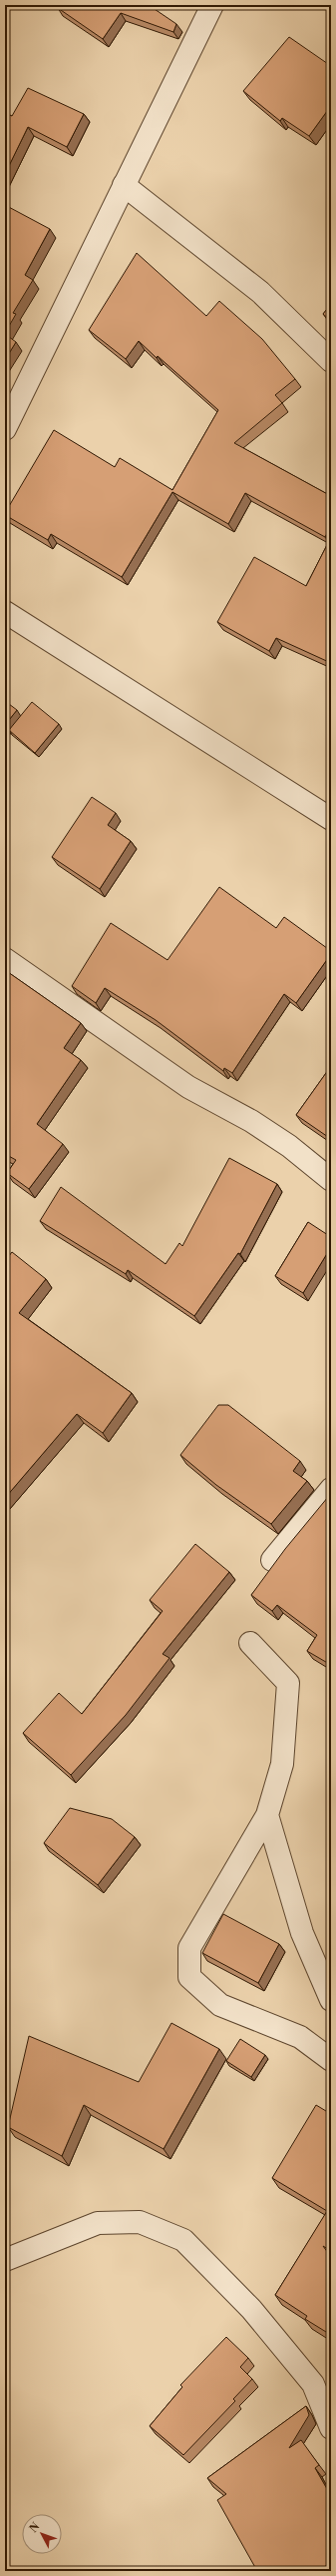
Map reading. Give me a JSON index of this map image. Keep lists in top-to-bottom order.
{
  "north": "top left"
}
